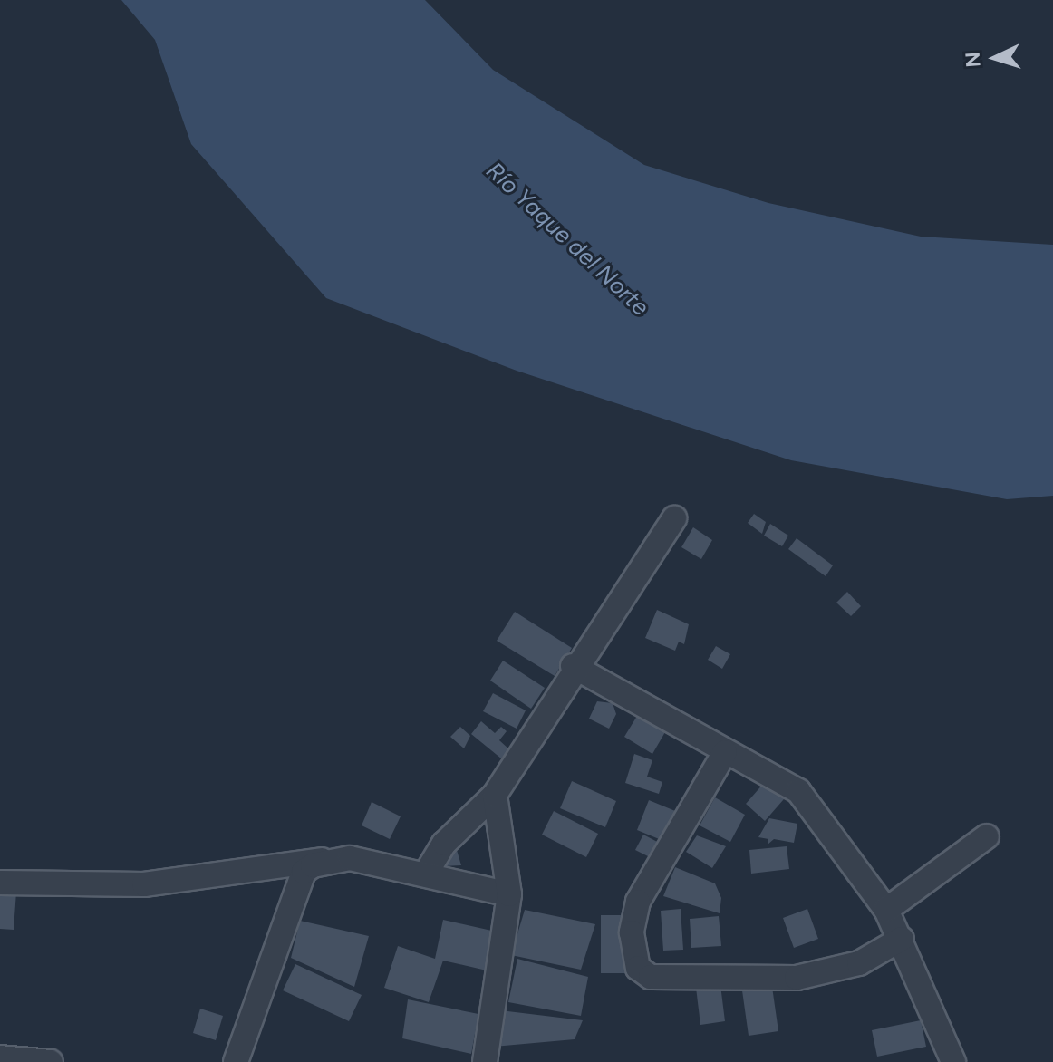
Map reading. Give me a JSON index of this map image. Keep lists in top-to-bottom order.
{
  "water": ["Río Yaque del Norte"],
  "north": "left"
}
